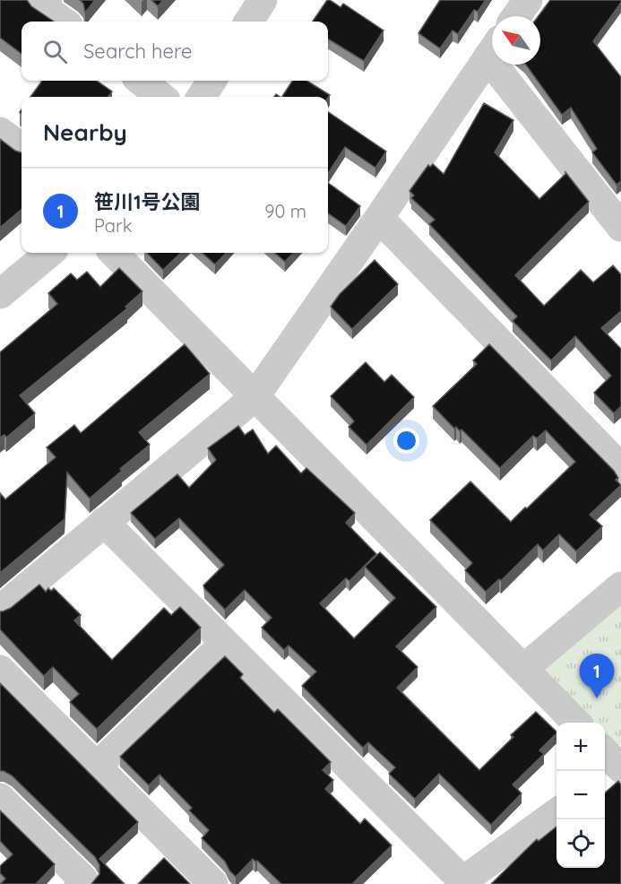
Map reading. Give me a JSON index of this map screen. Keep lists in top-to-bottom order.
{
  "north": "top left",
  "page": {
    "search": "Search here",
    "heading": "Nearby",
    "list": [
      {
        "mark": "1",
        "name": "笹川1号公園",
        "note": "Park",
        "value": "90 m"
      }
    ],
    "pins": "1",
    "map_buttons": ["+", "−"]
  }
}
